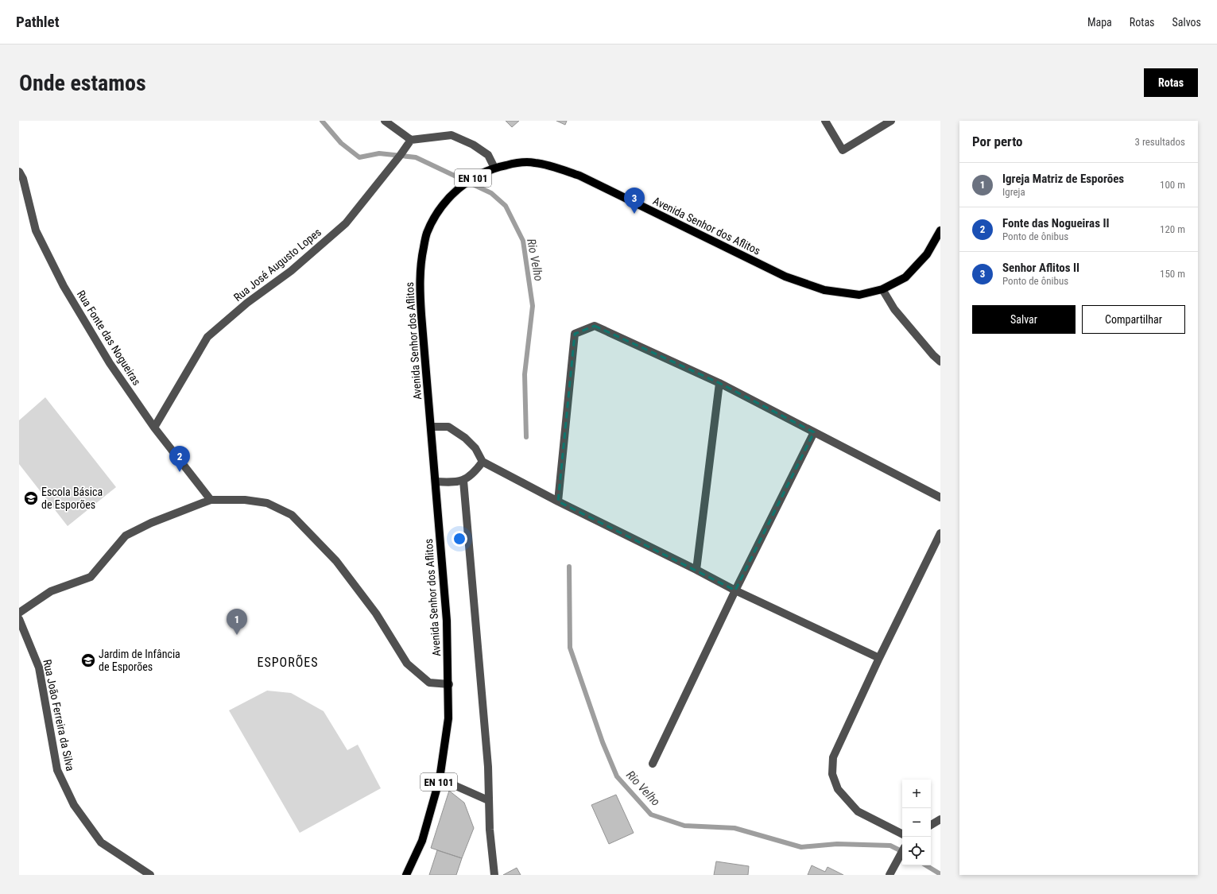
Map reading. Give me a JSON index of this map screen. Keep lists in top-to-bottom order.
{
  "streets": {
    "main road": ["EN 101", "Avenida Senhor dos Aflitos"],
    "street": ["Rua José Augusto Lopes", "Rua Fonte das Nogueiras", "Rua João Ferreira da Silva"]
  },
  "crossings": [
    ["EN 101", "Avenida Senhor dos Aflitos"],
    ["Rua José Augusto Lopes", "Rua Fonte das Nogueiras"]
  ],
  "districts": ["ESPORÕES"],
  "water": ["Rio Velho"],
  "places": {
    "school or university": ["Escola Básica de Esporões", "Jardim de Infância de Esporões"]
  },
  "page": {
    "header": "Pathlet",
    "nav": ["Mapa", "Rotas", "Salvos"],
    "buttons": [
      "Rotas",
      ["Salvar", "Compartilhar"]
    ],
    "title": "Onde estamos",
    "heading": ["Por perto", "3 resultados"],
    "list": [
      {
        "mark": "1",
        "name": "Igreja Matriz de Esporões",
        "note": "Igreja",
        "value": "100 m"
      },
      {
        "mark": "2",
        "name": "Fonte das Nogueiras II",
        "note": "Ponto de ônibus",
        "value": "120 m"
      },
      {
        "mark": "3",
        "name": "Senhor Aflitos II",
        "note": "Ponto de ônibus",
        "value": "150 m"
      }
    ],
    "pins": ["3", "2", "1"],
    "map_buttons": ["+", "−"]
  }
}
